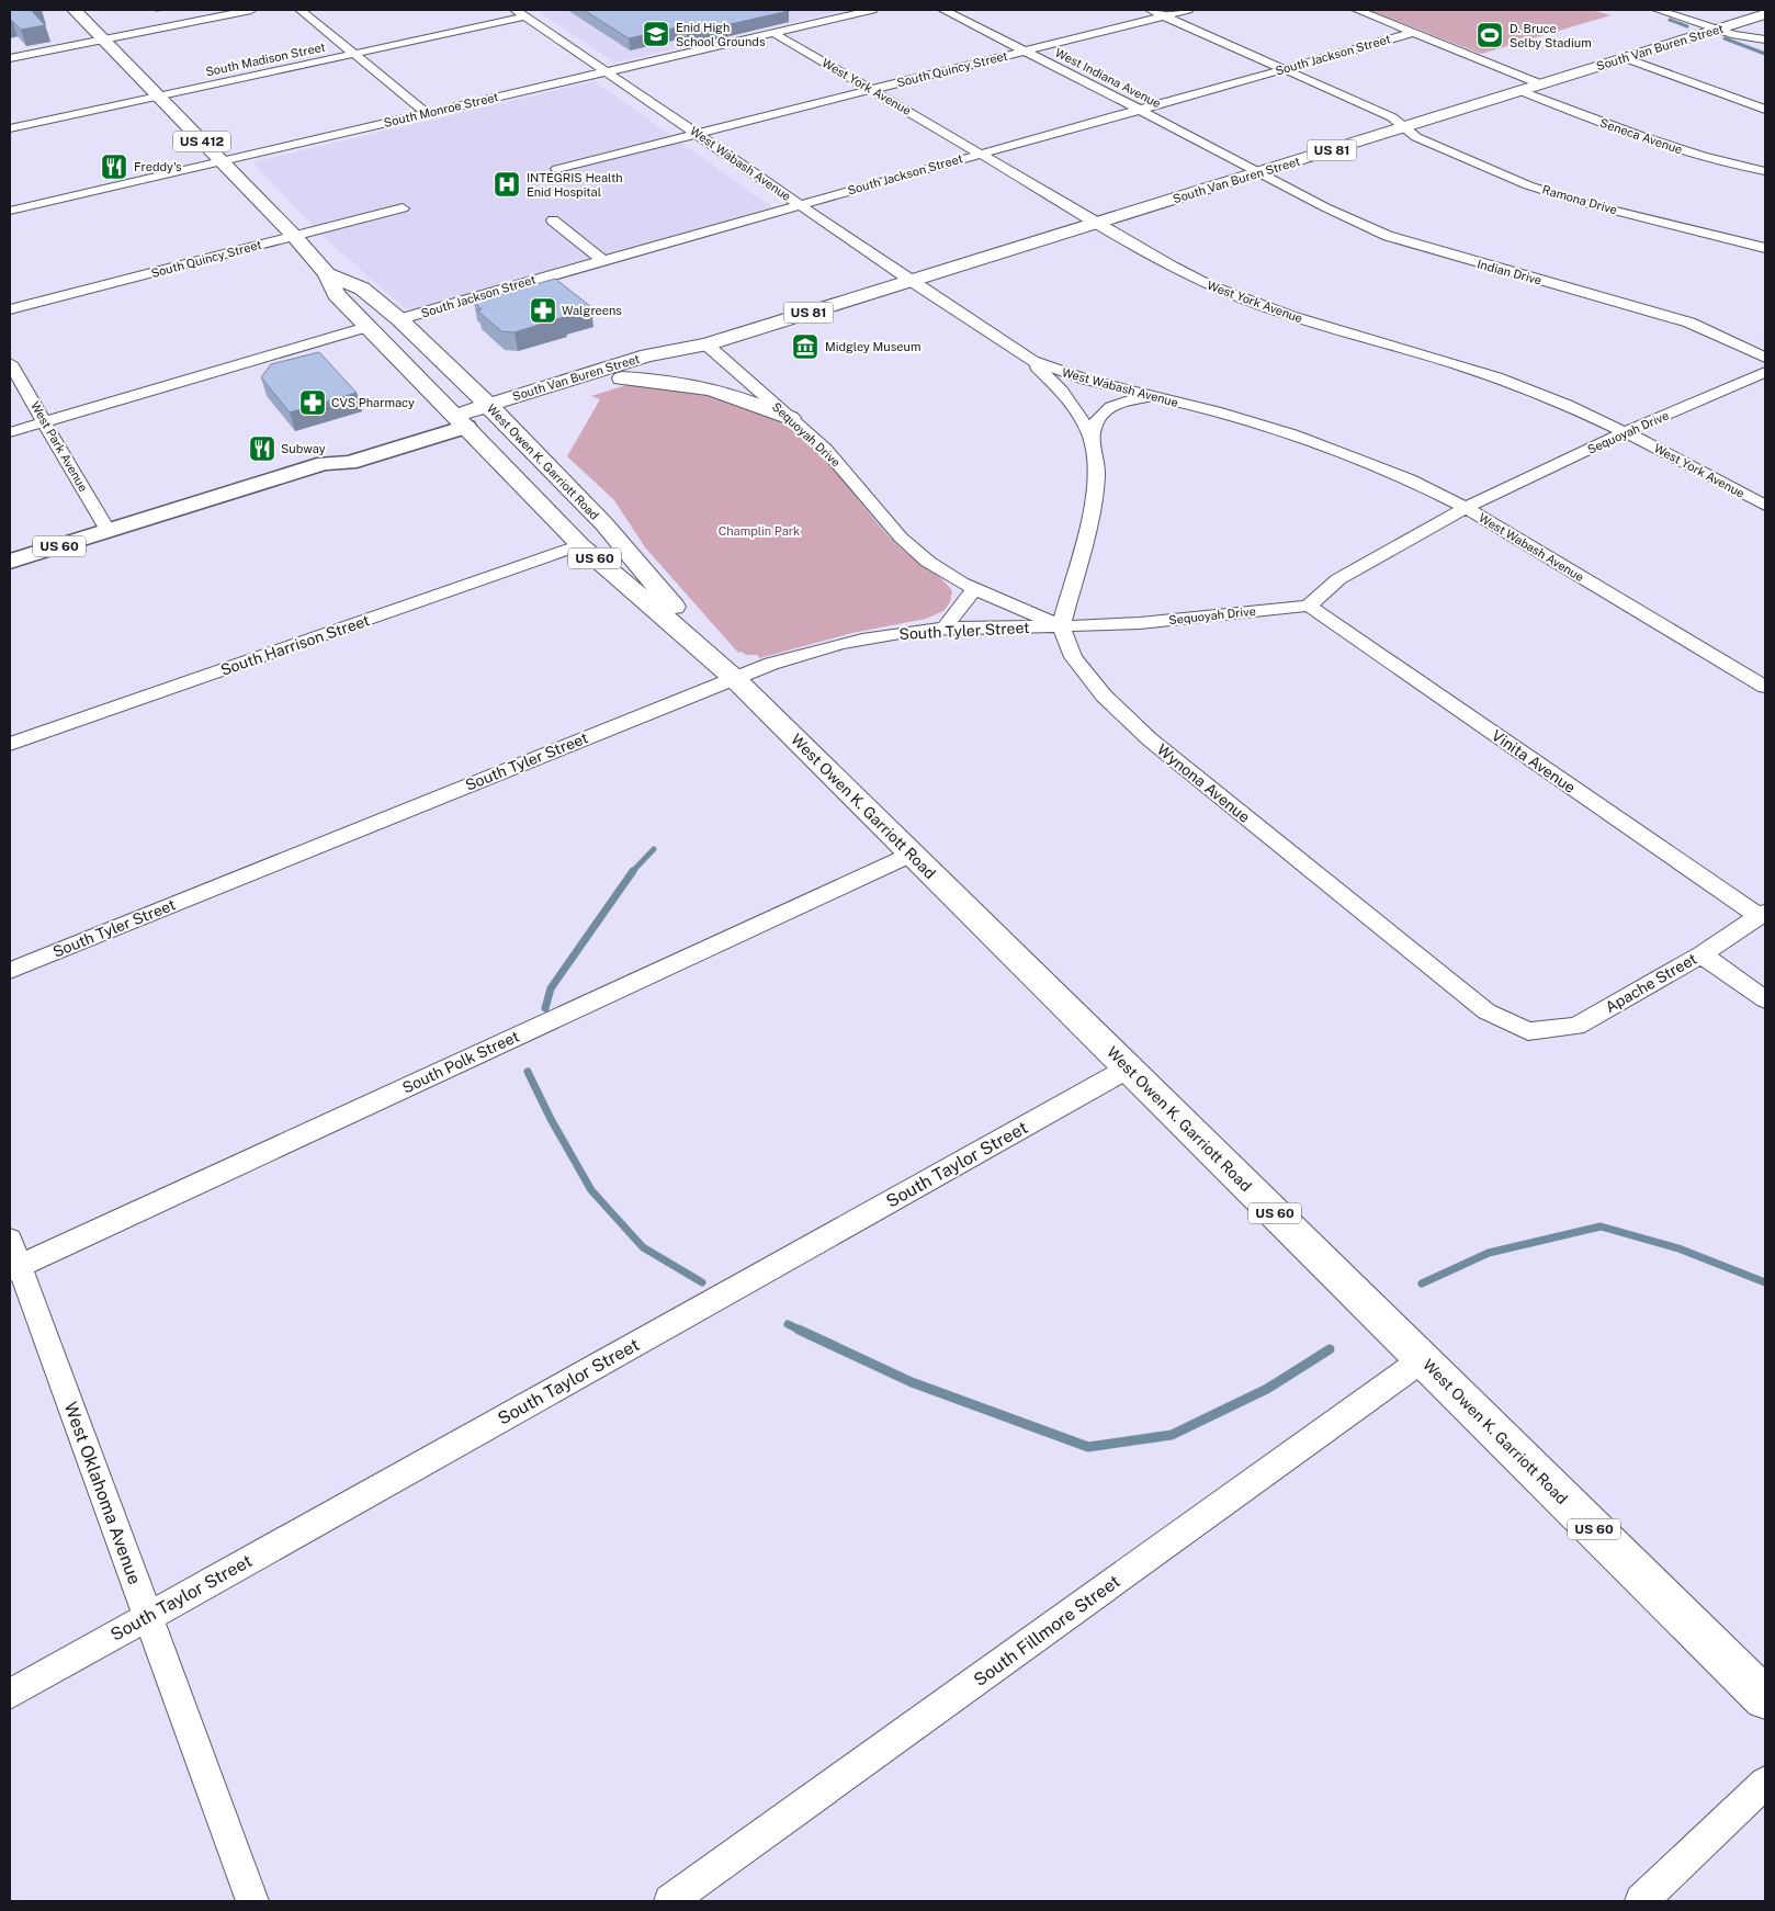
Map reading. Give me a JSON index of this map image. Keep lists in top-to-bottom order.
{
  "streets": {
    "highway": [
      "South Van Buren Street",
      "US 412",
      "US 81",
      "West Owen K. Garriott Road",
      "US 60"
    ],
    "street": [
      "South Jackson Street",
      "South Madison Street",
      "South Quincy Street",
      "West Indiana Avenue",
      "West York Avenue",
      "South Monroe Street",
      "Seneca Avenue",
      "West Wabash Avenue",
      "Ramona Drive",
      "Indian Drive",
      "Sequoyah Drive",
      "West Park Avenue",
      "South Tyler Street",
      "South Harrison Street",
      "Vinita Avenue",
      "Wynona Avenue",
      "Apache Street",
      "South Polk Street",
      "South Taylor Street",
      "West Oklahoma Avenue",
      "South Fillmore Street"
    ]
  },
  "crossings": [
    ["South Van Buren Street", "West Indiana Avenue"],
    ["South Van Buren Street", "West York Avenue"],
    ["South Van Buren Street", "Seneca Avenue"],
    ["South Van Buren Street", "West Wabash Avenue"],
    ["South Van Buren Street", "Ramona Drive"],
    ["South Van Buren Street", "Indian Drive"],
    ["South Van Buren Street", "Sequoyah Drive"],
    ["South Van Buren Street", "West Park Avenue"],
    ["South Van Buren Street", "West Owen K. Garriott Road"],
    ["South Jackson Street", "West Indiana Avenue"],
    ["South Jackson Street", "West York Avenue"],
    ["South Jackson Street", "West Wabash Avenue"],
    ["South Jackson Street", "Ramona Drive"],
    ["South Jackson Street", "West Owen K. Garriott Road"],
    ["South Madison Street", "West Wabash Avenue"],
    ["South Madison Street", "West Owen K. Garriott Road"],
    ["South Quincy Street", "West Indiana Avenue"],
    ["South Quincy Street", "West York Avenue"],
    ["South Quincy Street", "West Wabash Avenue"],
    ["South Quincy Street", "Ramona Drive"],
    ["South Quincy Street", "West Owen K. Garriott Road"],
    ["West Indiana Avenue", "Indian Drive"],
    ["West York Avenue", "South Monroe Street"],
    ["West York Avenue", "Sequoyah Drive"],
    ["South Monroe Street", "West Wabash Avenue"],
    ["South Monroe Street", "West Owen K. Garriott Road"],
    ["West Wabash Avenue", "Sequoyah Drive"],
    ["Sequoyah Drive", "South Tyler Street"],
    ["Sequoyah Drive", "Vinita Avenue"],
    ["Sequoyah Drive", "Wynona Avenue"],
    ["West Owen K. Garriott Road", "South Tyler Street"],
    ["West Owen K. Garriott Road", "South Harrison Street"],
    ["West Owen K. Garriott Road", "South Polk Street"],
    ["West Owen K. Garriott Road", "South Taylor Street"],
    ["West Owen K. Garriott Road", "South Fillmore Street"],
    ["South Tyler Street", "Wynona Avenue"],
    ["Vinita Avenue", "Apache Street"],
    ["Wynona Avenue", "Apache Street"],
    ["South Polk Street", "West Oklahoma Avenue"],
    ["South Taylor Street", "West Oklahoma Avenue"]
  ],
  "parks": ["Champlin Park"],
  "places": {
    "school or university": ["Enid High School Grounds"],
    "sports": ["D. Bruce Selby Stadium"],
    "restaurant": ["Freddy's", "Subway"],
    "hospital": ["INTEGRIS Health Enid Hospital"],
    "pharmacy": ["Walgreens", "CVS Pharmacy"],
    "museum": ["Midgley Museum"]
  }
}
